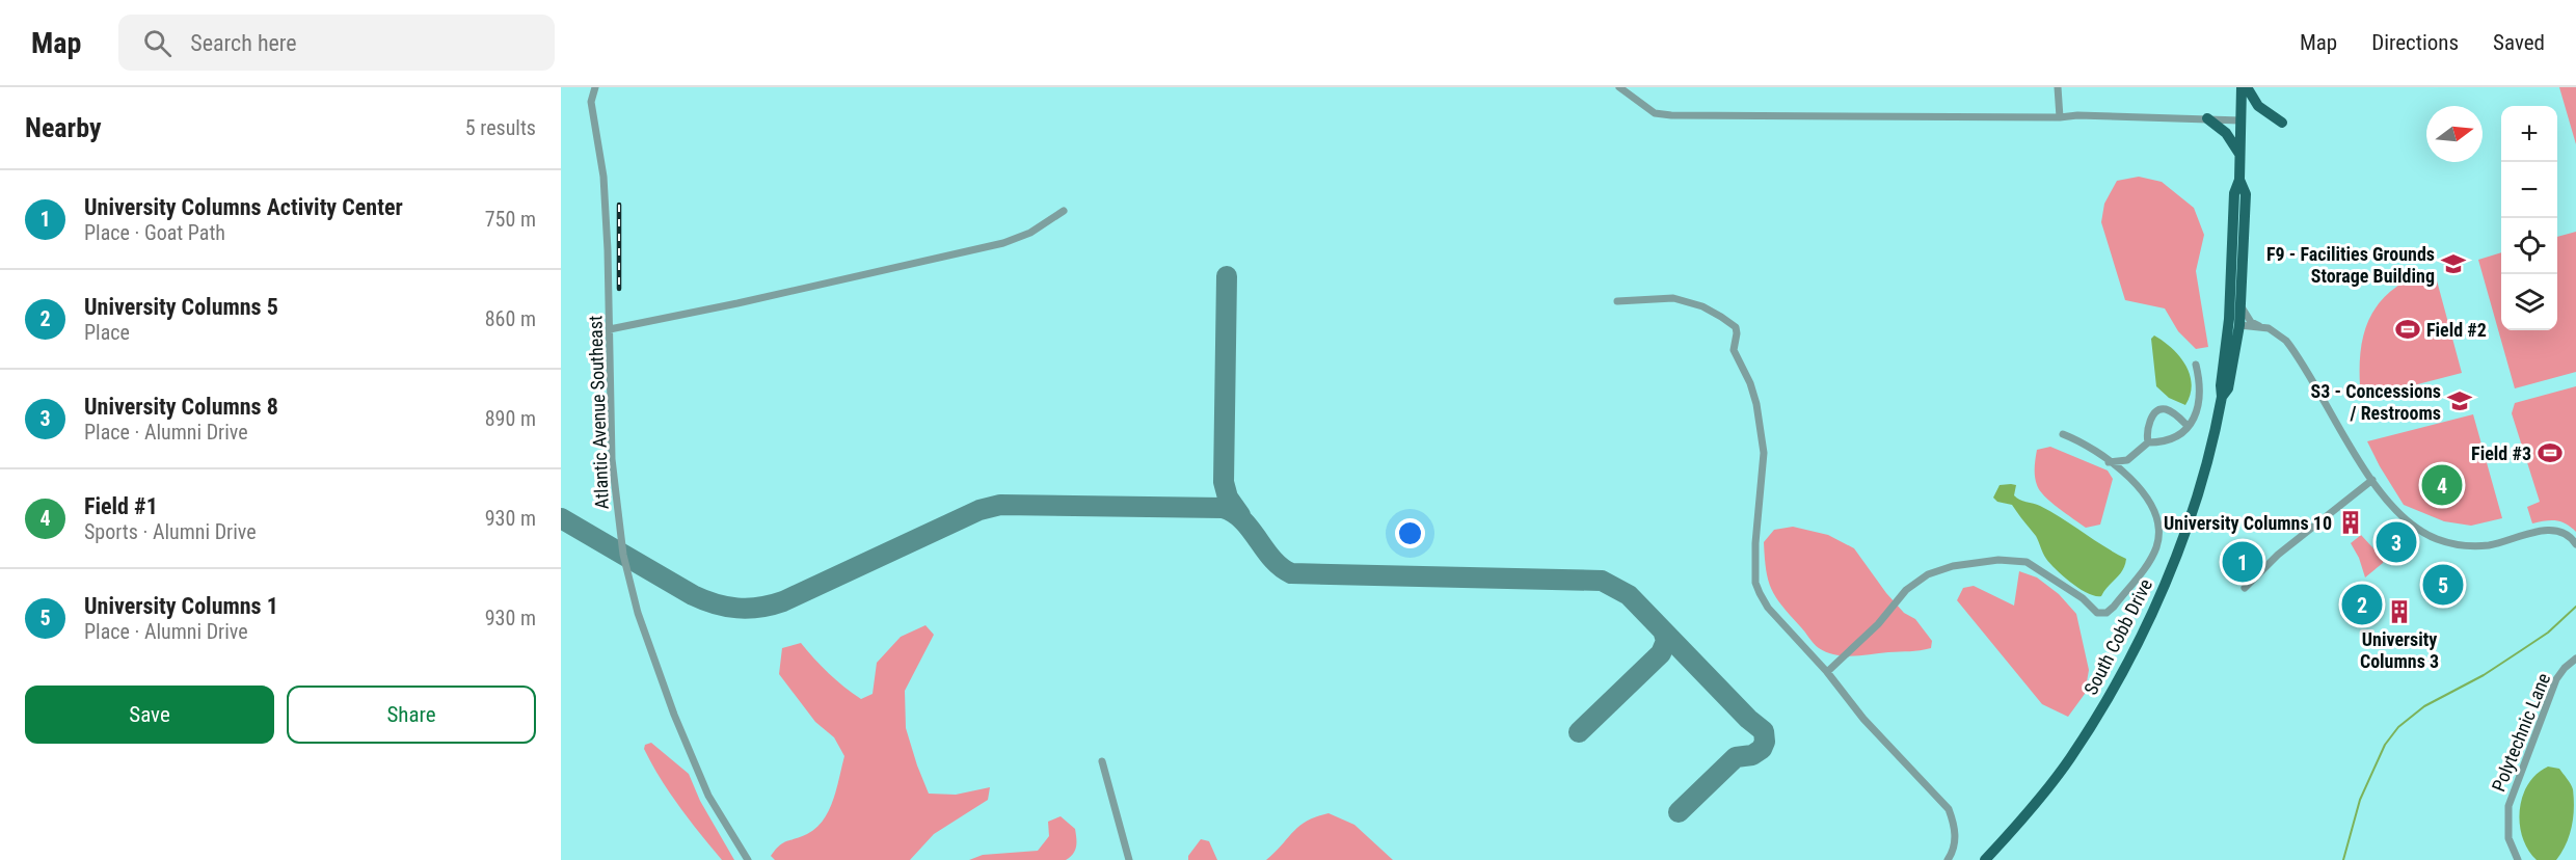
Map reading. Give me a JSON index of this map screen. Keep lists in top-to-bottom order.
{
  "streets": {
    "main road": ["South Cobb Drive"],
    "street": ["Atlantic Avenue Southeast", "Polytechnic Lane"]
  },
  "places": {
    "school or university": ["F9 - Facilities Grounds Storage Building", "S3 - Concessions / Restrooms"],
    "sports": ["Field #2", "Field #3"],
    "building": ["University Columns 10", "University Columns 3"]
  },
  "north": "right",
  "page": {
    "header": "Map",
    "search": "Search here",
    "nav": ["Map", "Directions", "Saved"],
    "heading": ["Nearby", "5 results"],
    "map_buttons": ["+", "−"],
    "list": [
      {
        "mark": "1",
        "name": "University Columns Activity Center",
        "note": "Place · Goat Path",
        "value": "750 m"
      },
      {
        "mark": "2",
        "name": "University Columns 5",
        "note": "Place",
        "value": "860 m"
      },
      {
        "mark": "3",
        "name": "University Columns 8",
        "note": "Place · Alumni Drive",
        "value": "890 m"
      },
      {
        "mark": "4",
        "name": "Field #1",
        "note": "Sports · Alumni Drive",
        "value": "930 m"
      },
      {
        "mark": "5",
        "name": "University Columns 1",
        "note": "Place · Alumni Drive",
        "value": "930 m"
      }
    ],
    "pins": [
      "4",
      "3",
      "1",
      "5",
      "2"
    ],
    "buttons": ["Save", "Share"]
  }
}
